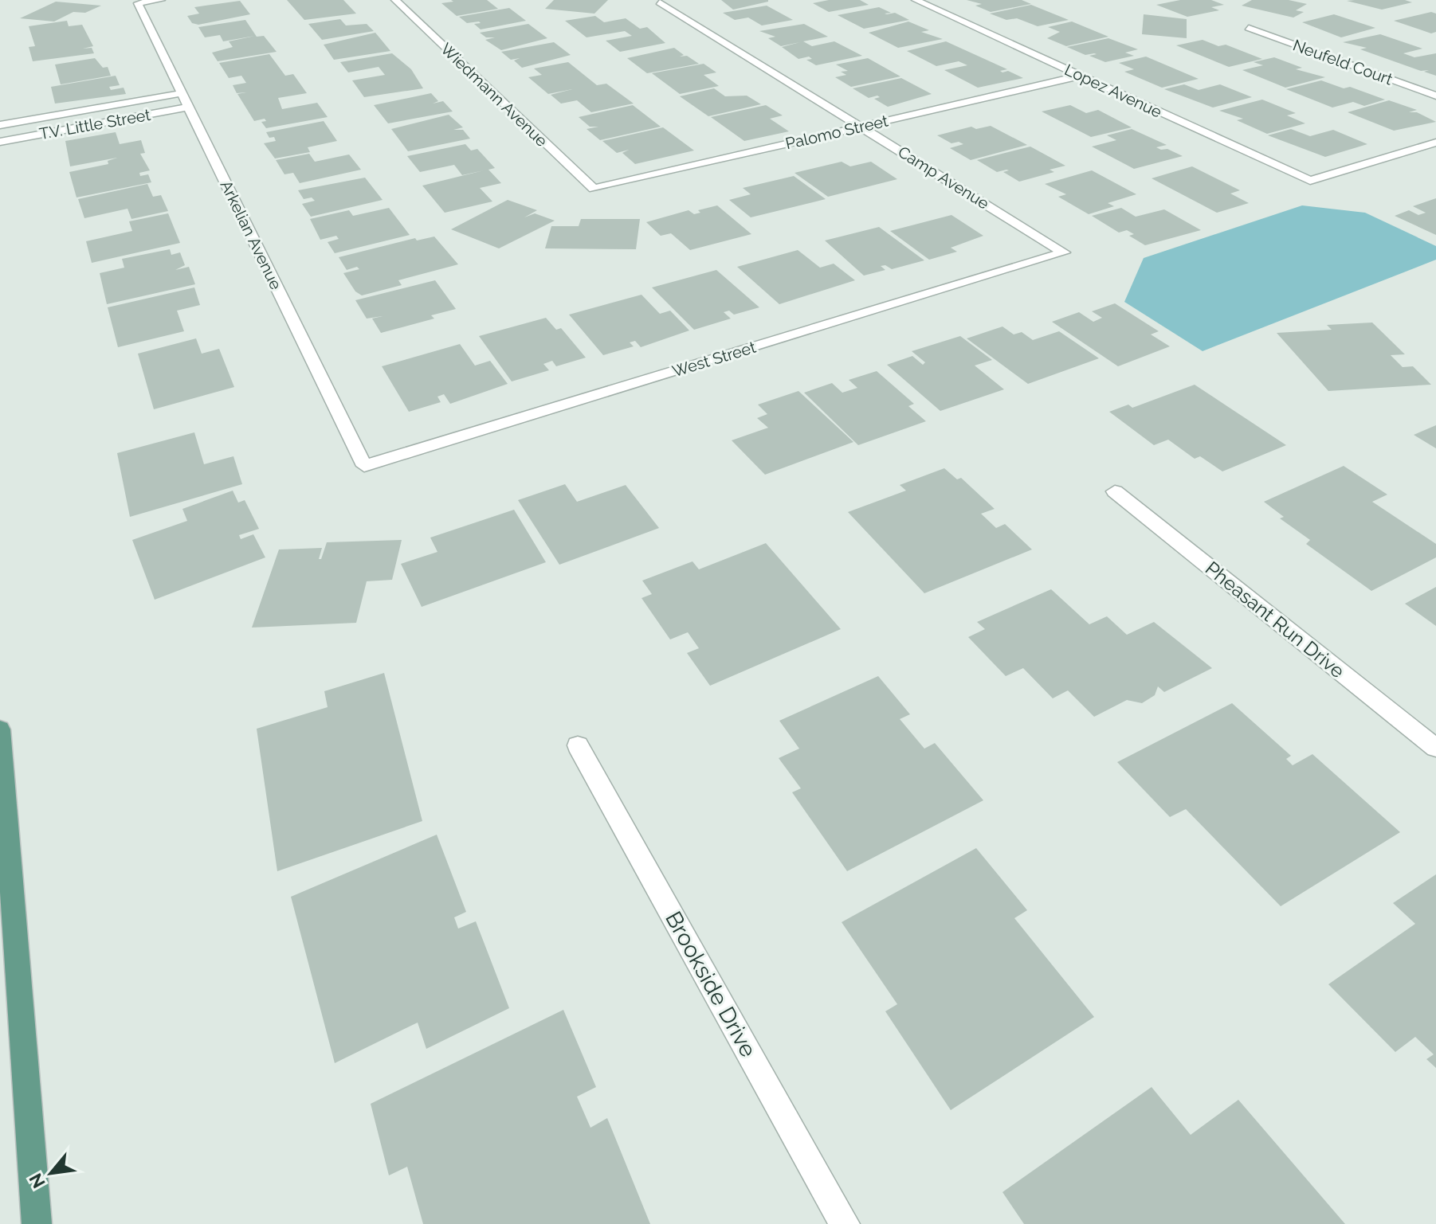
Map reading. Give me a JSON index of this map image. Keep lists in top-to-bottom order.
{
  "streets": {
    "street": [
      "Neufeld Court",
      "Lopez Avenue",
      "Wiedmann Avenue",
      "T.V. Little Street",
      "Palomo Street",
      "Camp Avenue",
      "Arkelian Avenue",
      "West Street",
      "Pheasant Run Drive",
      "Brookside Drive"
    ]
  },
  "crossings": [
    ["Lopez Avenue", "Palomo Street"],
    ["Wiedmann Avenue", "Palomo Street"],
    ["T.V. Little Street", "Arkelian Avenue"],
    ["Palomo Street", "Camp Avenue"],
    ["Camp Avenue", "West Street"],
    ["Arkelian Avenue", "West Street"]
  ],
  "north": "bottom left"
}
